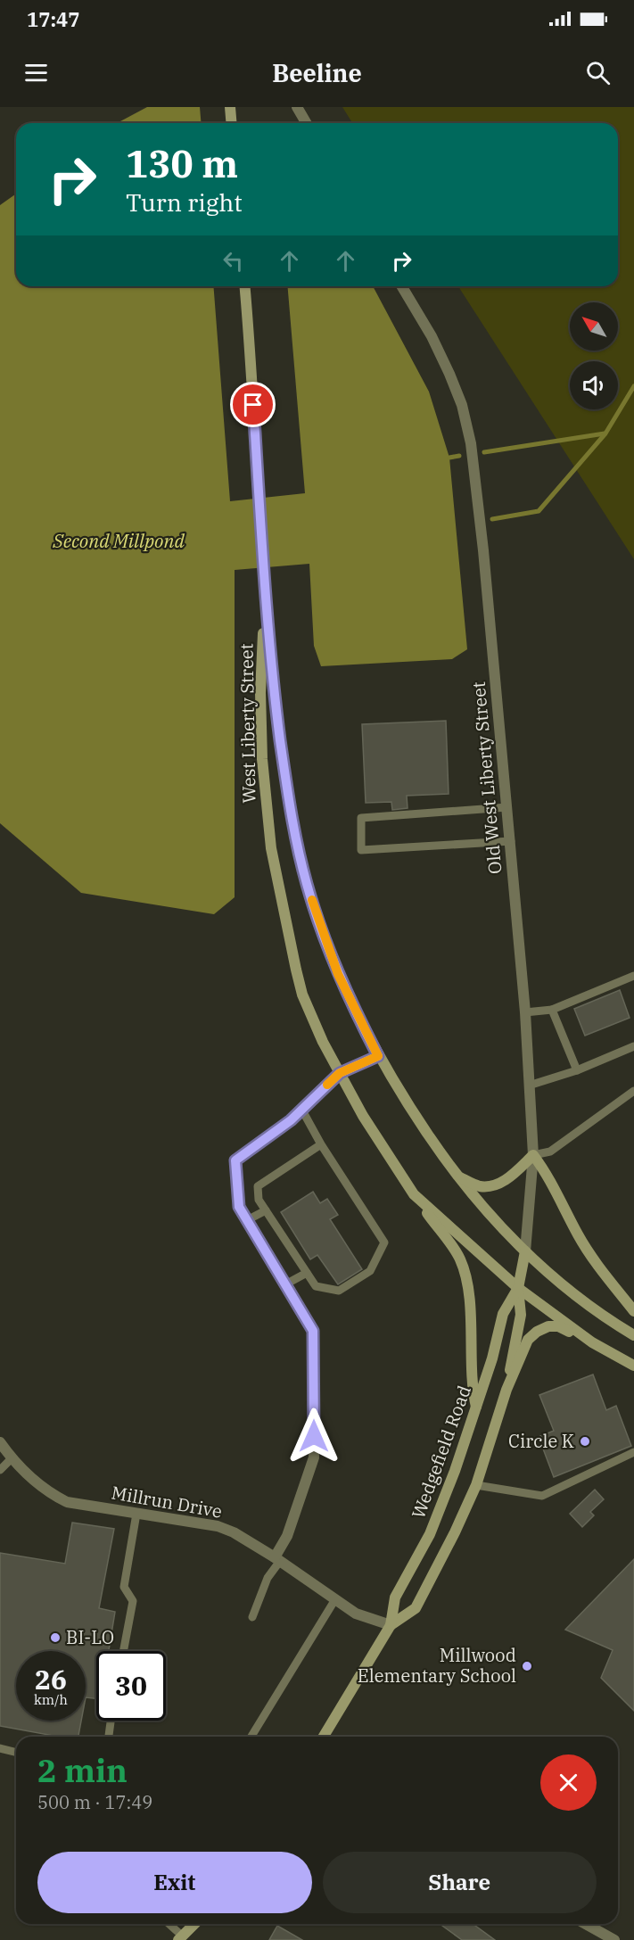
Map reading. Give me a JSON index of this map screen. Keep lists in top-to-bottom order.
{
  "streets": {
    "main road": ["West Liberty Street", "Old West Liberty Street", "Wedgefield Road"],
    "street": ["Millrun Drive"]
  },
  "crossings": [
    ["West Liberty Street", "Old West Liberty Street"],
    ["West Liberty Street", "Wedgefield Road"],
    ["Old West Liberty Street", "Wedgefield Road"],
    ["Wedgefield Road", "Millrun Drive"]
  ],
  "water": ["Second Millpond"],
  "places": ["Circle K", "BI-LO", "Millwood Elementary School"],
  "north": "top left",
  "page": {
    "status": "17:47",
    "header": "Beeline",
    "turn": ["130 m", "Turn right"],
    "speed": "26 km/h",
    "limit": "30",
    "heading": ["2 min", "500 m · 17:49"],
    "buttons": ["Exit", "Share"]
  }
}
